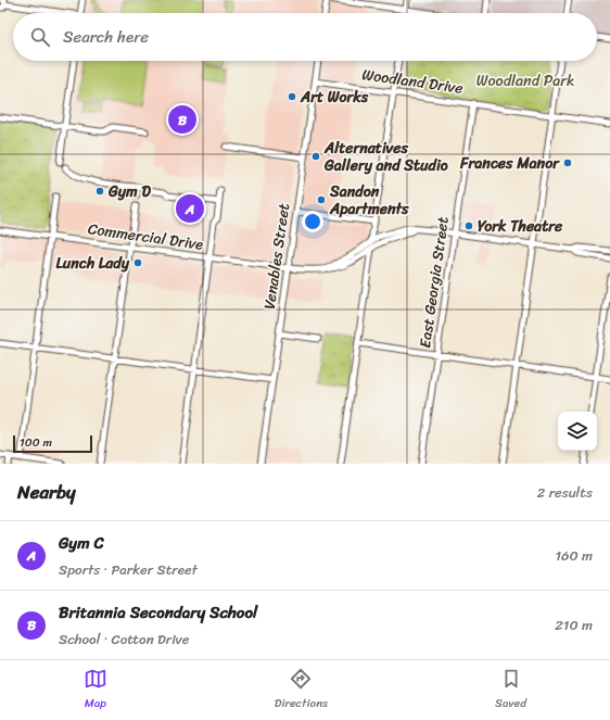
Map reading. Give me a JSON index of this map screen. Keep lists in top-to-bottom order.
{
  "streets": {
    "street": [
      "Woodland Drive",
      "Commercial Drive",
      "Venables Street",
      "East Georgia Street"
    ]
  },
  "crossings": [
    ["Woodland Drive", "Venables Street"],
    ["Woodland Drive", "East Georgia Street"],
    ["Commercial Drive", "Venables Street"]
  ],
  "parks": ["Woodland Park"],
  "places": [
    "Art Works",
    "Alternatives Gallery and Studio",
    "Frances Manor",
    "Gym D",
    "Sandon Apartments",
    "York Theatre",
    "Lunch Lady"
  ],
  "scale_bar": "100 m",
  "page": {
    "search": "Search here",
    "pins": ["B", "A"],
    "scale": "100 m",
    "heading": ["Nearby", "2 results"],
    "list": [
      {
        "mark": "A",
        "name": "Gym C",
        "note": "Sports · Parker Street",
        "value": "160 m"
      },
      {
        "mark": "B",
        "name": "Britannia Secondary School",
        "note": "School · Cotton Drive",
        "value": "210 m"
      }
    ],
    "nav": ["Map", "Directions", "Saved"]
  }
}
